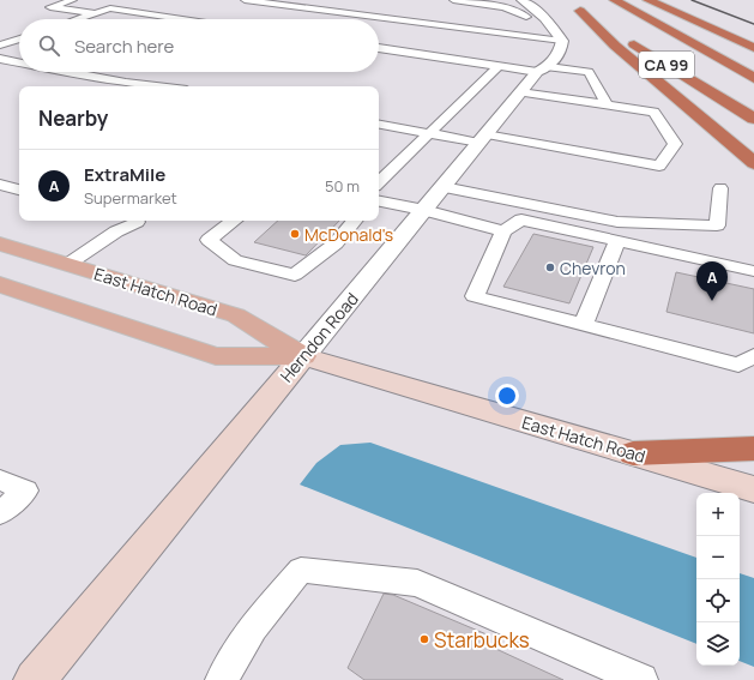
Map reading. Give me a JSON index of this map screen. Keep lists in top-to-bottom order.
{
  "streets": {
    "highway": ["CA 99"],
    "main road": ["East Hatch Road", "Herndon Road"]
  },
  "crossings": [
    ["East Hatch Road", "Herndon Road"]
  ],
  "places": ["McDonald's", "Chevron", "Starbucks"],
  "page": {
    "search": "Search here",
    "heading": "Nearby",
    "list": [
      {
        "mark": "A",
        "name": "ExtraMile",
        "note": "Supermarket",
        "value": "50 m"
      }
    ],
    "pins": "A",
    "map_buttons": ["+", "−"]
  }
}
